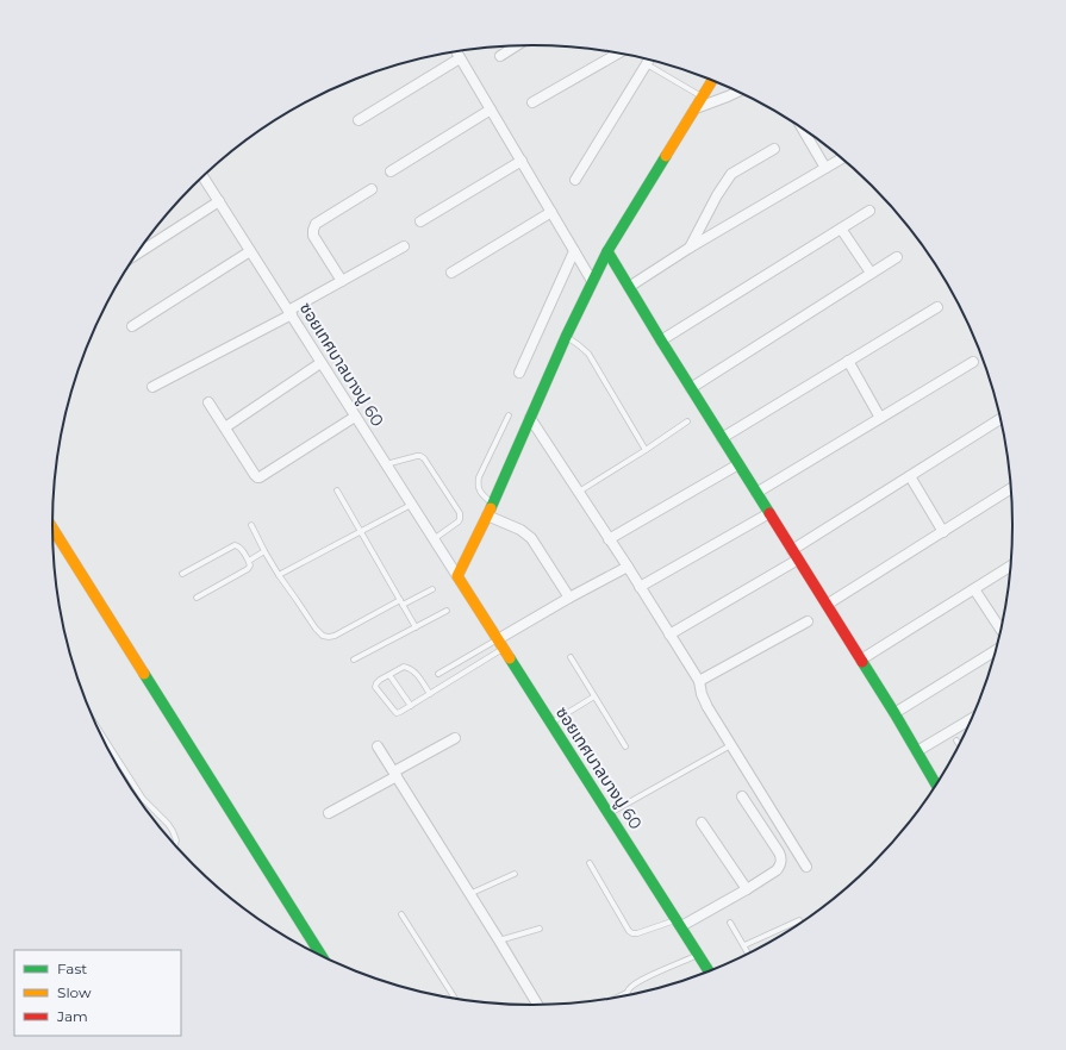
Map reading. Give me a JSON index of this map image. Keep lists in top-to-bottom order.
{
  "streets": {
    "street": ["ซอยเทศบาลบางปู 60"]
  },
  "legend": ["Fast", "Slow", "Jam"]
}
